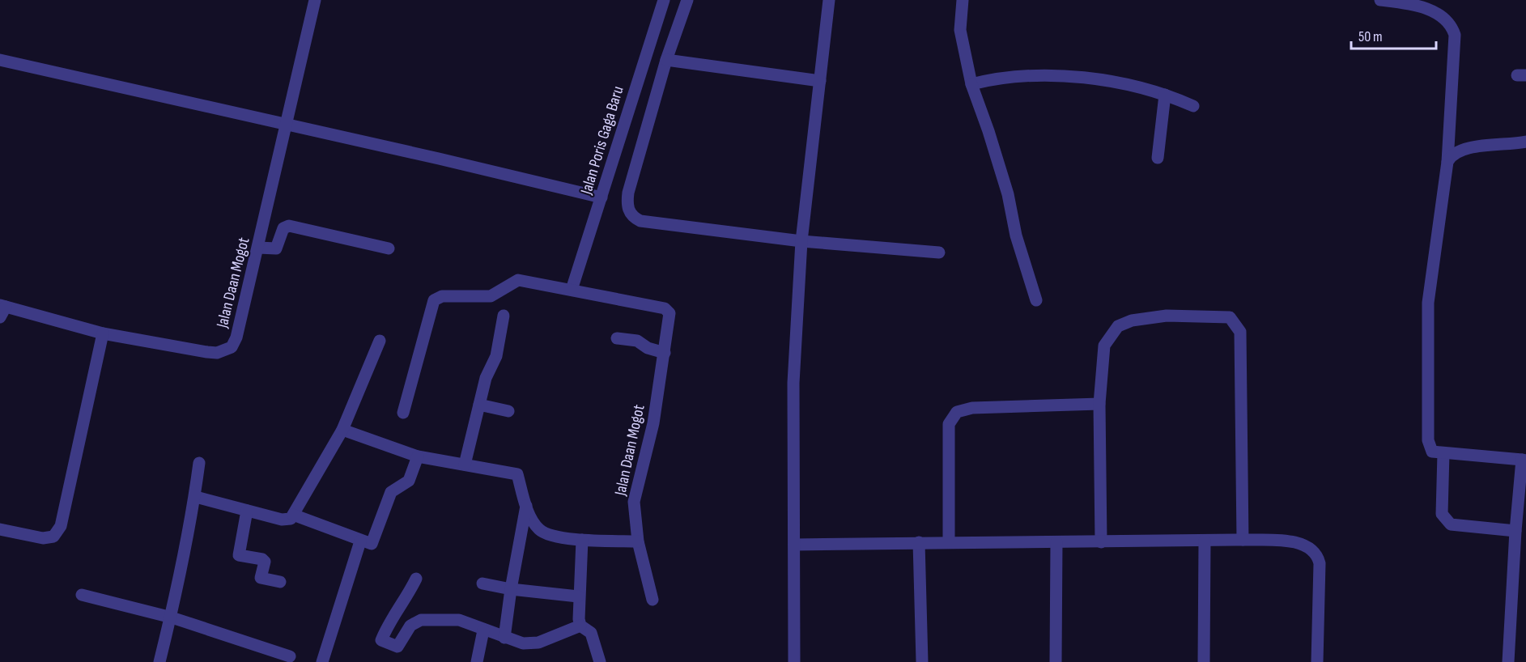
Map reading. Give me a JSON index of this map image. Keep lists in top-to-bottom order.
{
  "streets": {
    "street": ["Jalan Poris Gaga Baru", "Jalan Daan Mogot"]
  },
  "crossings": [
    ["Jalan Poris Gaga Baru", "Jalan Daan Mogot"]
  ],
  "scale_bar": "50 m"
}
